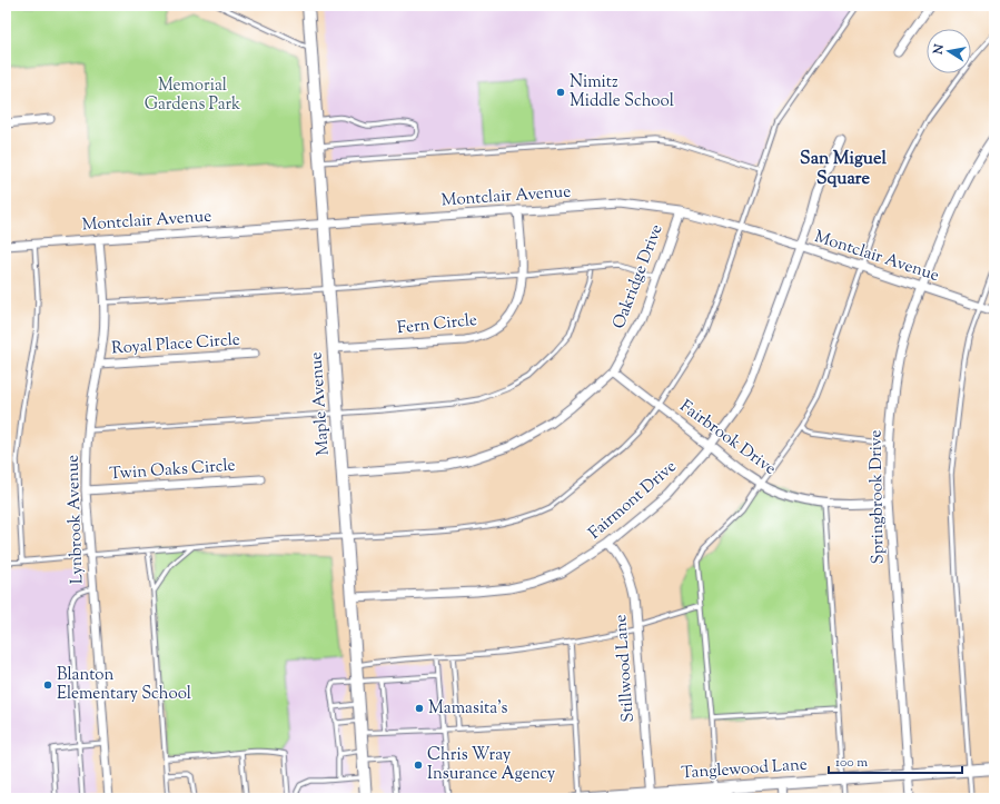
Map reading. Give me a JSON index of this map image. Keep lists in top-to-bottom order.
{
  "streets": {
    "main road": ["Maple Avenue", "Tanglewood Lane"],
    "street": [
      "Montclair Avenue",
      "Oakridge Drive",
      "Fern Circle",
      "Royal Place Circle",
      "Fairbrook Drive",
      "Twin Oaks Circle",
      "Springbrook Drive",
      "Fairmont Drive",
      "Lynbrook Avenue",
      "Stillwood Lane"
    ]
  },
  "crossings": [
    ["Montclair Avenue", "Oakridge Drive"],
    ["Montclair Avenue", "Fern Circle"],
    ["Montclair Avenue", "Maple Avenue"],
    ["Montclair Avenue", "Springbrook Drive"],
    ["Montclair Avenue", "Fairmont Drive"],
    ["Montclair Avenue", "Lynbrook Avenue"],
    ["Oakridge Drive", "Maple Avenue"],
    ["Oakridge Drive", "Fairbrook Drive"],
    ["Fern Circle", "Maple Avenue"],
    ["Royal Place Circle", "Lynbrook Avenue"],
    ["Maple Avenue", "Fairmont Drive"],
    ["Fairbrook Drive", "Springbrook Drive"],
    ["Fairbrook Drive", "Fairmont Drive"],
    ["Twin Oaks Circle", "Lynbrook Avenue"],
    ["Springbrook Drive", "Tanglewood Lane"],
    ["Fairmont Drive", "Stillwood Lane"],
    ["Stillwood Lane", "Tanglewood Lane"]
  ],
  "districts": ["San Miguel Square"],
  "parks": ["Memorial Gardens Park"],
  "places": [
    "Nimitz Middle School",
    "Blanton Elementary School",
    "Mamasita's",
    "Chris Wray Insurance Agency"
  ],
  "scale_bar": "100 m",
  "north": "left"
}
